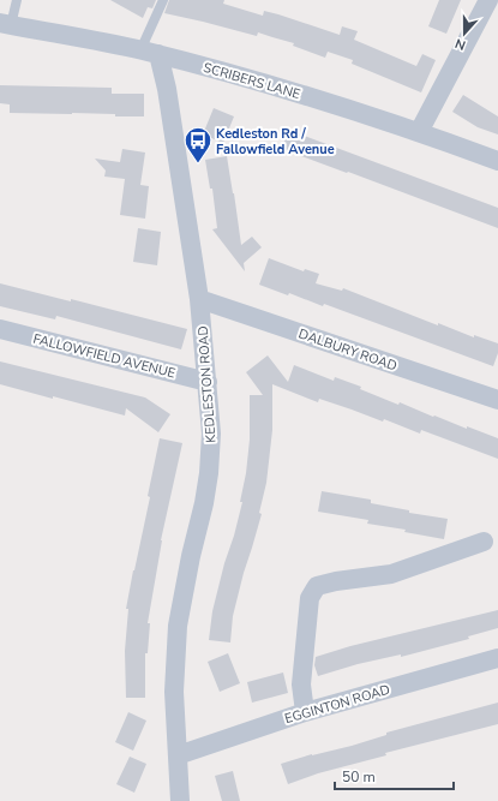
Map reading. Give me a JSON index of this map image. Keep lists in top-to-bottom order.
{
  "streets": {
    "street": [
      "SCRIBERS LANE",
      "DALBURY ROAD",
      "FALLOWFIELD AVENUE",
      "KEDLESTON ROAD",
      "EGGINTON ROAD"
    ]
  },
  "crossings": [
    ["SCRIBERS LANE", "KEDLESTON ROAD"],
    ["DALBURY ROAD", "KEDLESTON ROAD"],
    ["FALLOWFIELD AVENUE", "KEDLESTON ROAD"],
    ["KEDLESTON ROAD", "EGGINTON ROAD"]
  ],
  "places": {
    "bus stop": ["Kedleston Rd / Fallowfield Avenue"]
  },
  "scale_bar": "50 m",
  "north": "bottom"
}
